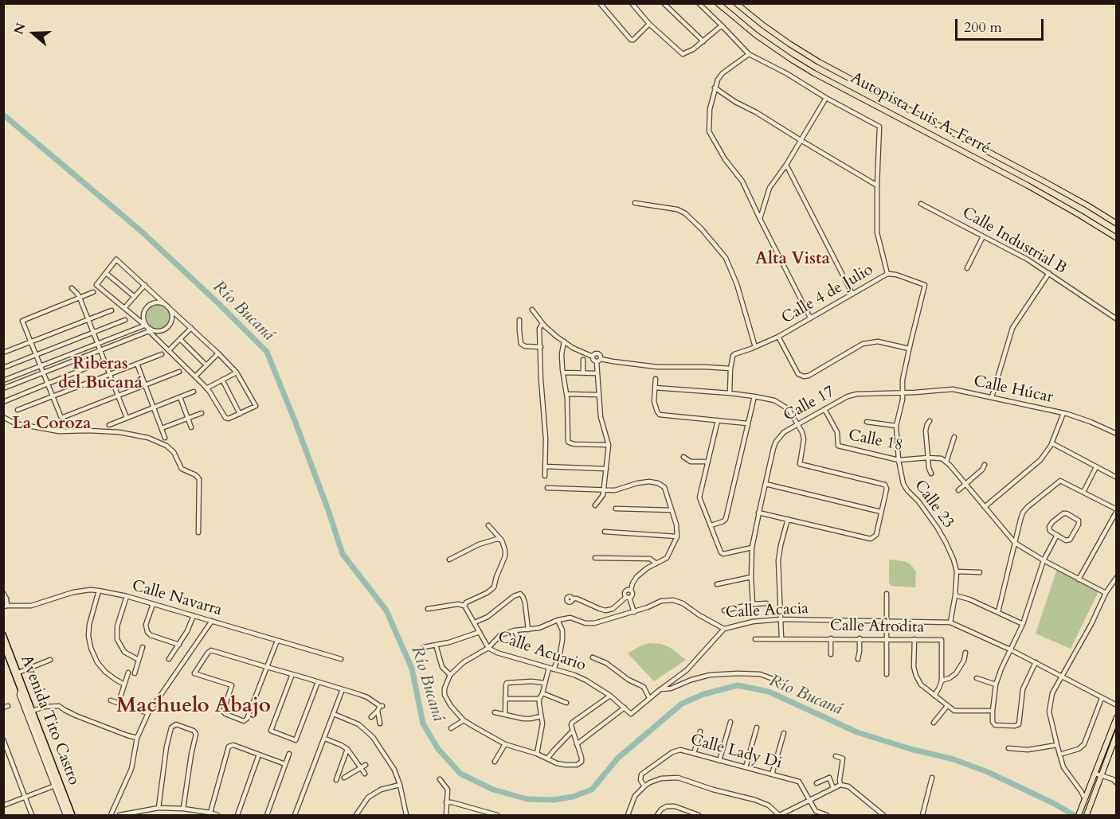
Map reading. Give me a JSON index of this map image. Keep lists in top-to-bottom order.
{
  "streets": {
    "highway": ["Autopista Luis A. Ferré"],
    "main road": ["Avenida Tito Castro"],
    "street": [
      "Calle Industrial B",
      "Calle 4 de Julio",
      "Calle Húcar",
      "Calle 17",
      "Calle 18",
      "Calle 23",
      "Calle Navarra",
      "Calle Acacia",
      "Calle Afrodita",
      "Calle Acuario",
      "Calle Lady Di"
    ]
  },
  "crossings": [
    ["Calle 4 de Julio", "Calle Húcar"],
    ["Calle 4 de Julio", "Calle 17"],
    ["Calle 4 de Julio", "Calle 23"],
    ["Calle Húcar", "Calle 17"],
    ["Calle Húcar", "Calle 23"],
    ["Calle 17", "Calle 18"],
    ["Calle 17", "Calle 23"],
    ["Calle 18", "Calle 23"],
    ["Calle Acacia", "Calle Acuario"]
  ],
  "districts": [
    "Alta Vista",
    "Riberas del Bucaná",
    "La Coroza",
    "Machuelo Abajo"
  ],
  "water": ["Río Bucaná"],
  "scale_bar": "200 m",
  "north": "left"
}
